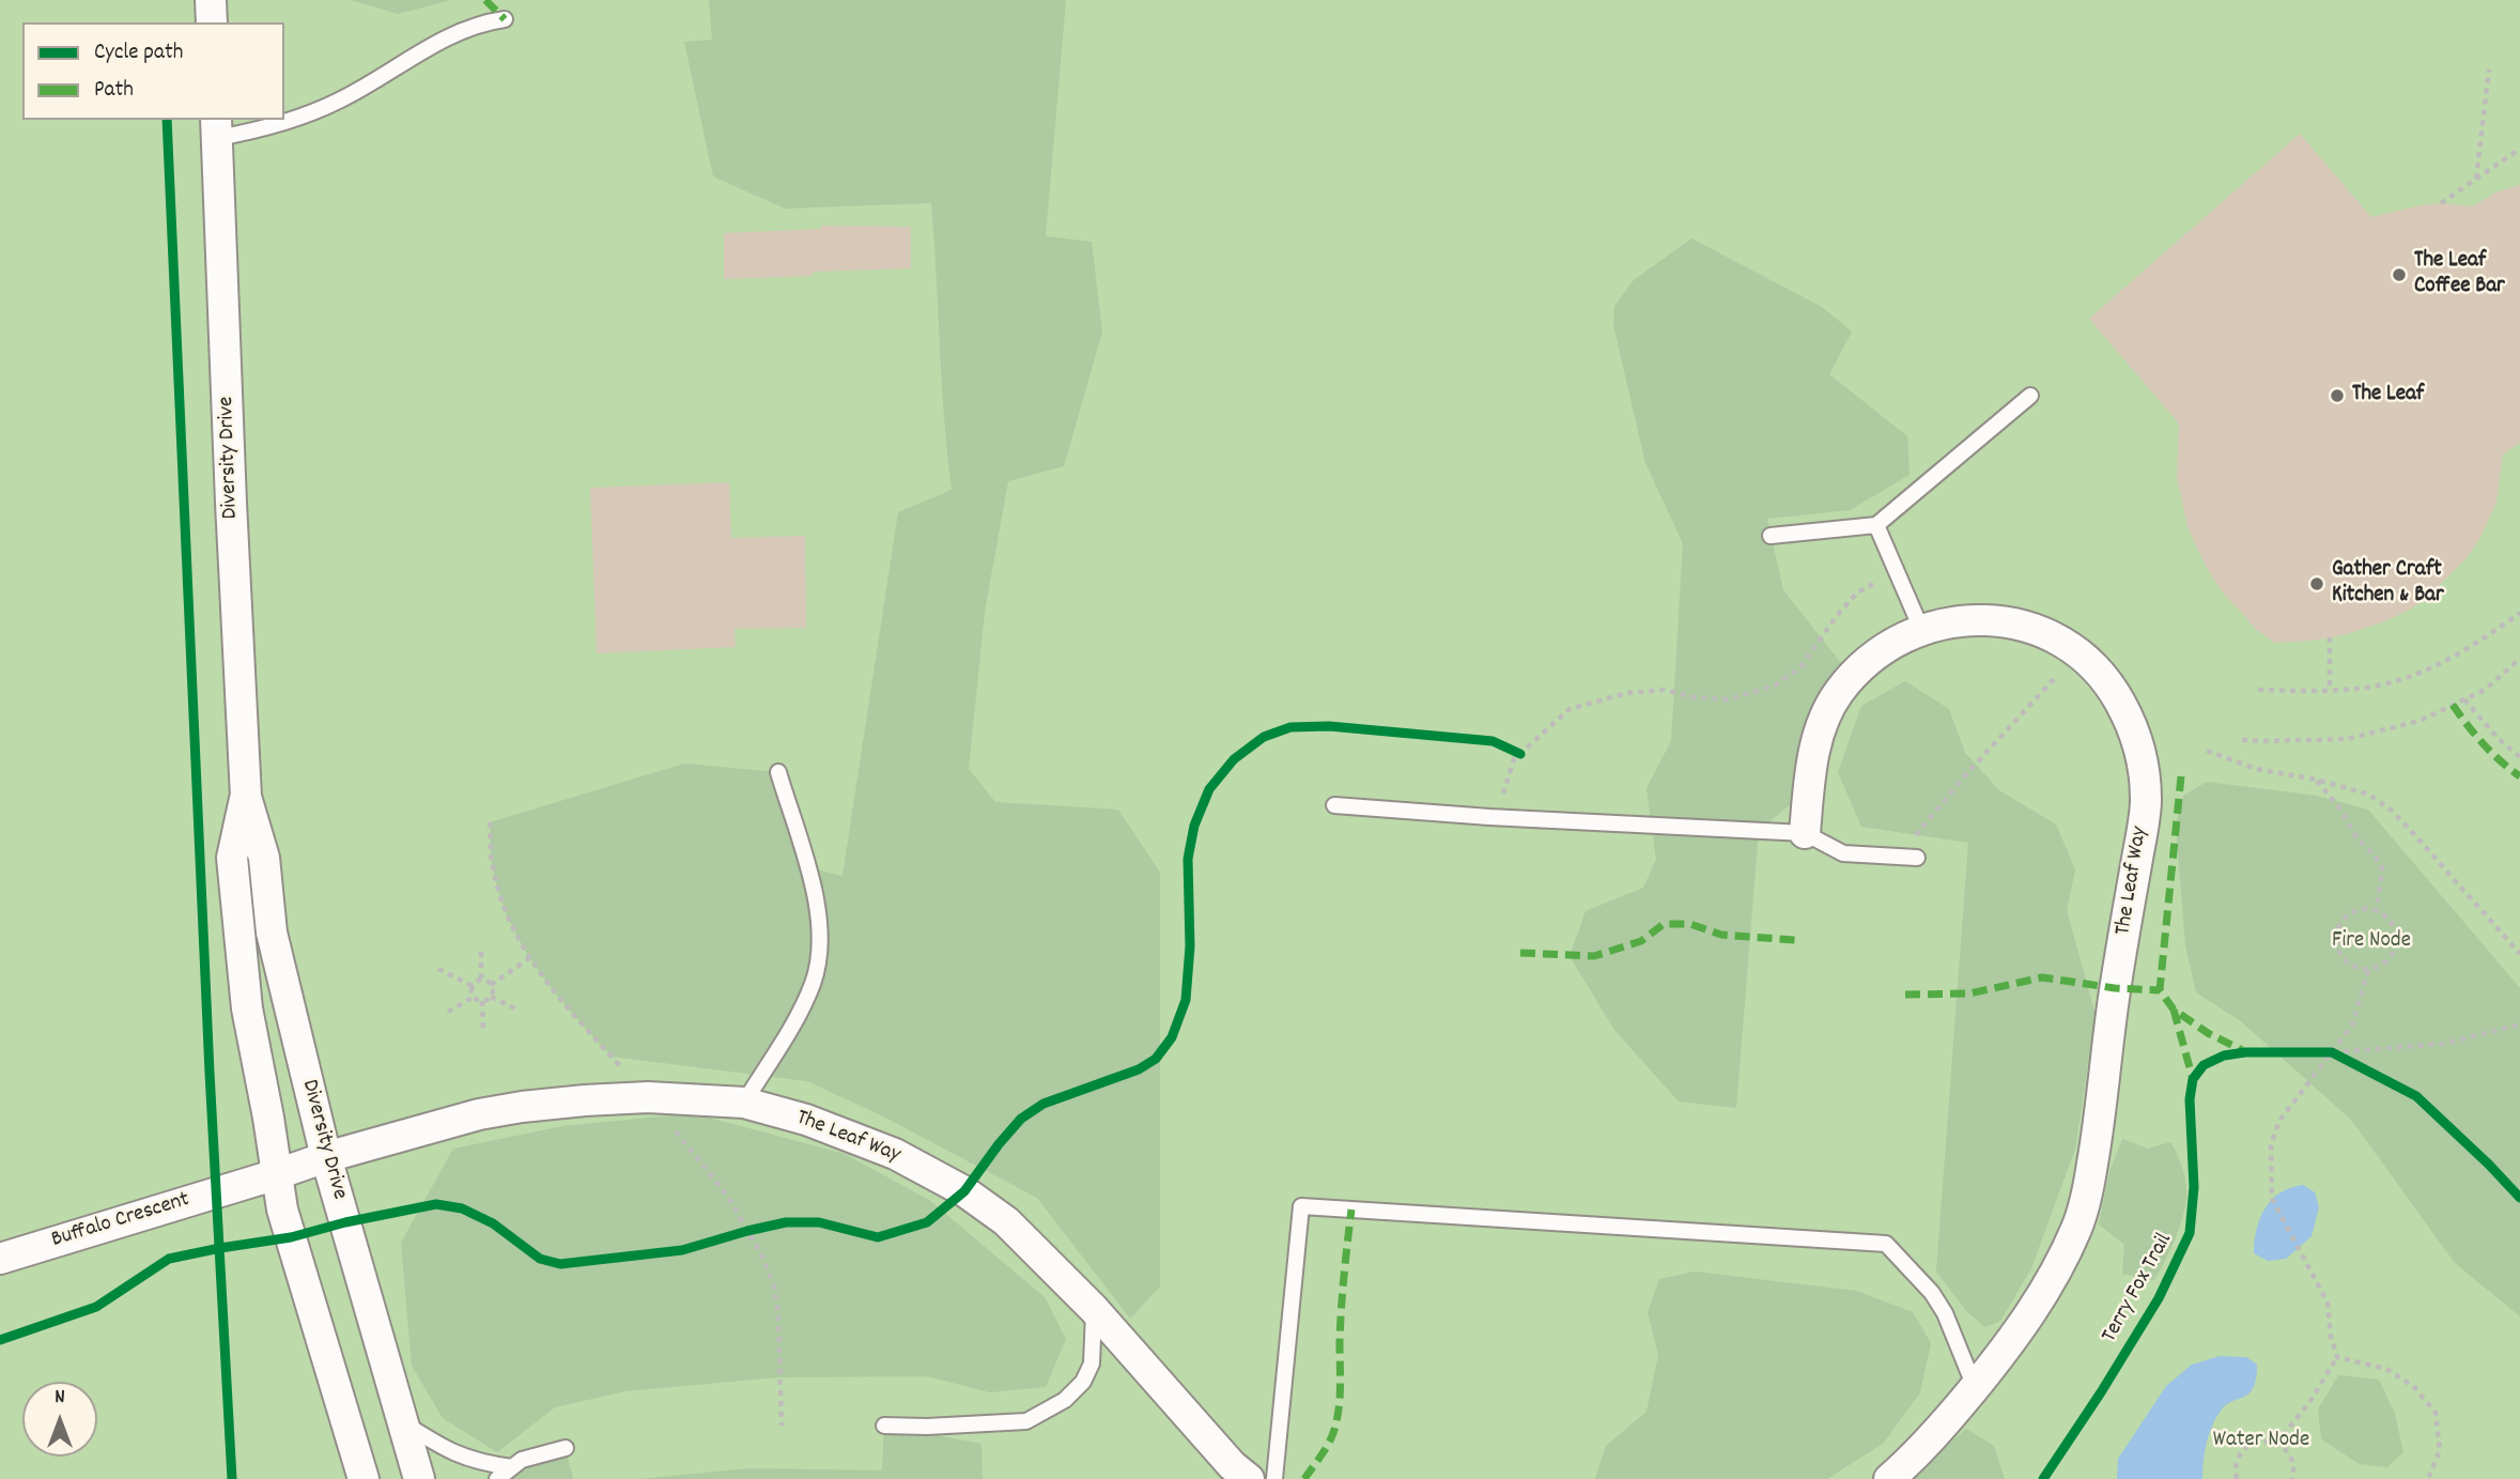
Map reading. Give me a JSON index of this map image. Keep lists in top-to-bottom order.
{
  "streets": {
    "street": ["Diversity Drive", "The Leaf Way", "Buffalo Crescent"],
    "cycle path": ["Terry Fox Trail"]
  },
  "crossings": [
    ["Diversity Drive", "The Leaf Way"],
    ["Diversity Drive", "Buffalo Crescent"],
    ["The Leaf Way", "Buffalo Crescent"]
  ],
  "parks": ["Fire Node", "Water Node"],
  "places": ["The Leaf Coffee Bar", "The Leaf", "Gather Craft Kitchen & Bar"],
  "legend": ["Cycle path", "Path"],
  "north": "top"
}
